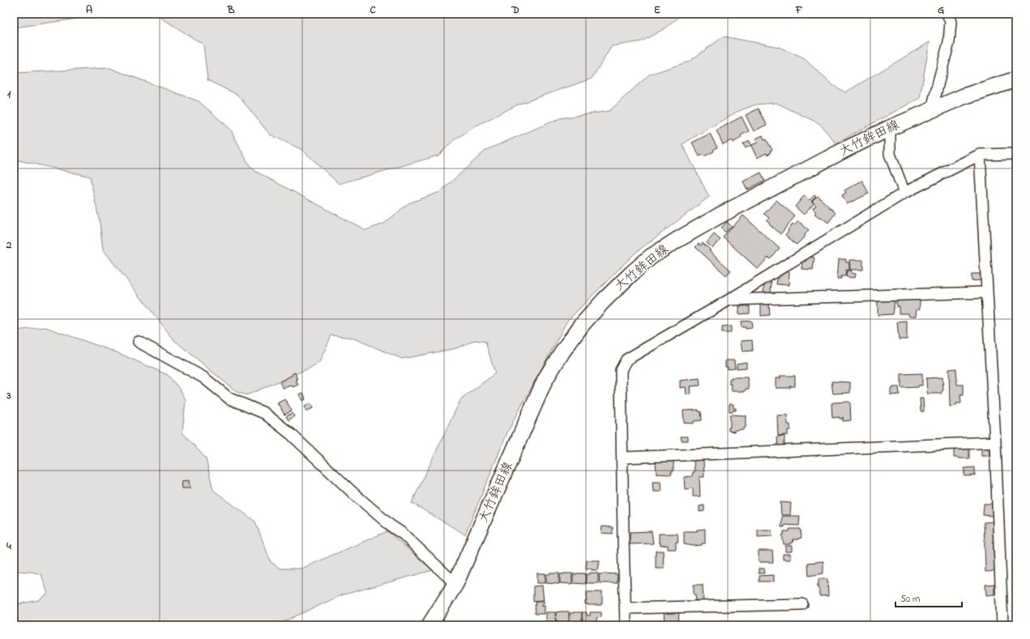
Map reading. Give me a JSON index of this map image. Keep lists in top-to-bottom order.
{
  "streets": {
    "main road": ["大竹鉾田線"]
  },
  "scale_bar": "50 m",
  "grid": {
    "columns": [
      "A",
      "B",
      "C",
      "D",
      "E",
      "F",
      "G"
    ],
    "rows": [
      "1",
      "2",
      "3",
      "4"
    ]
  }
}
